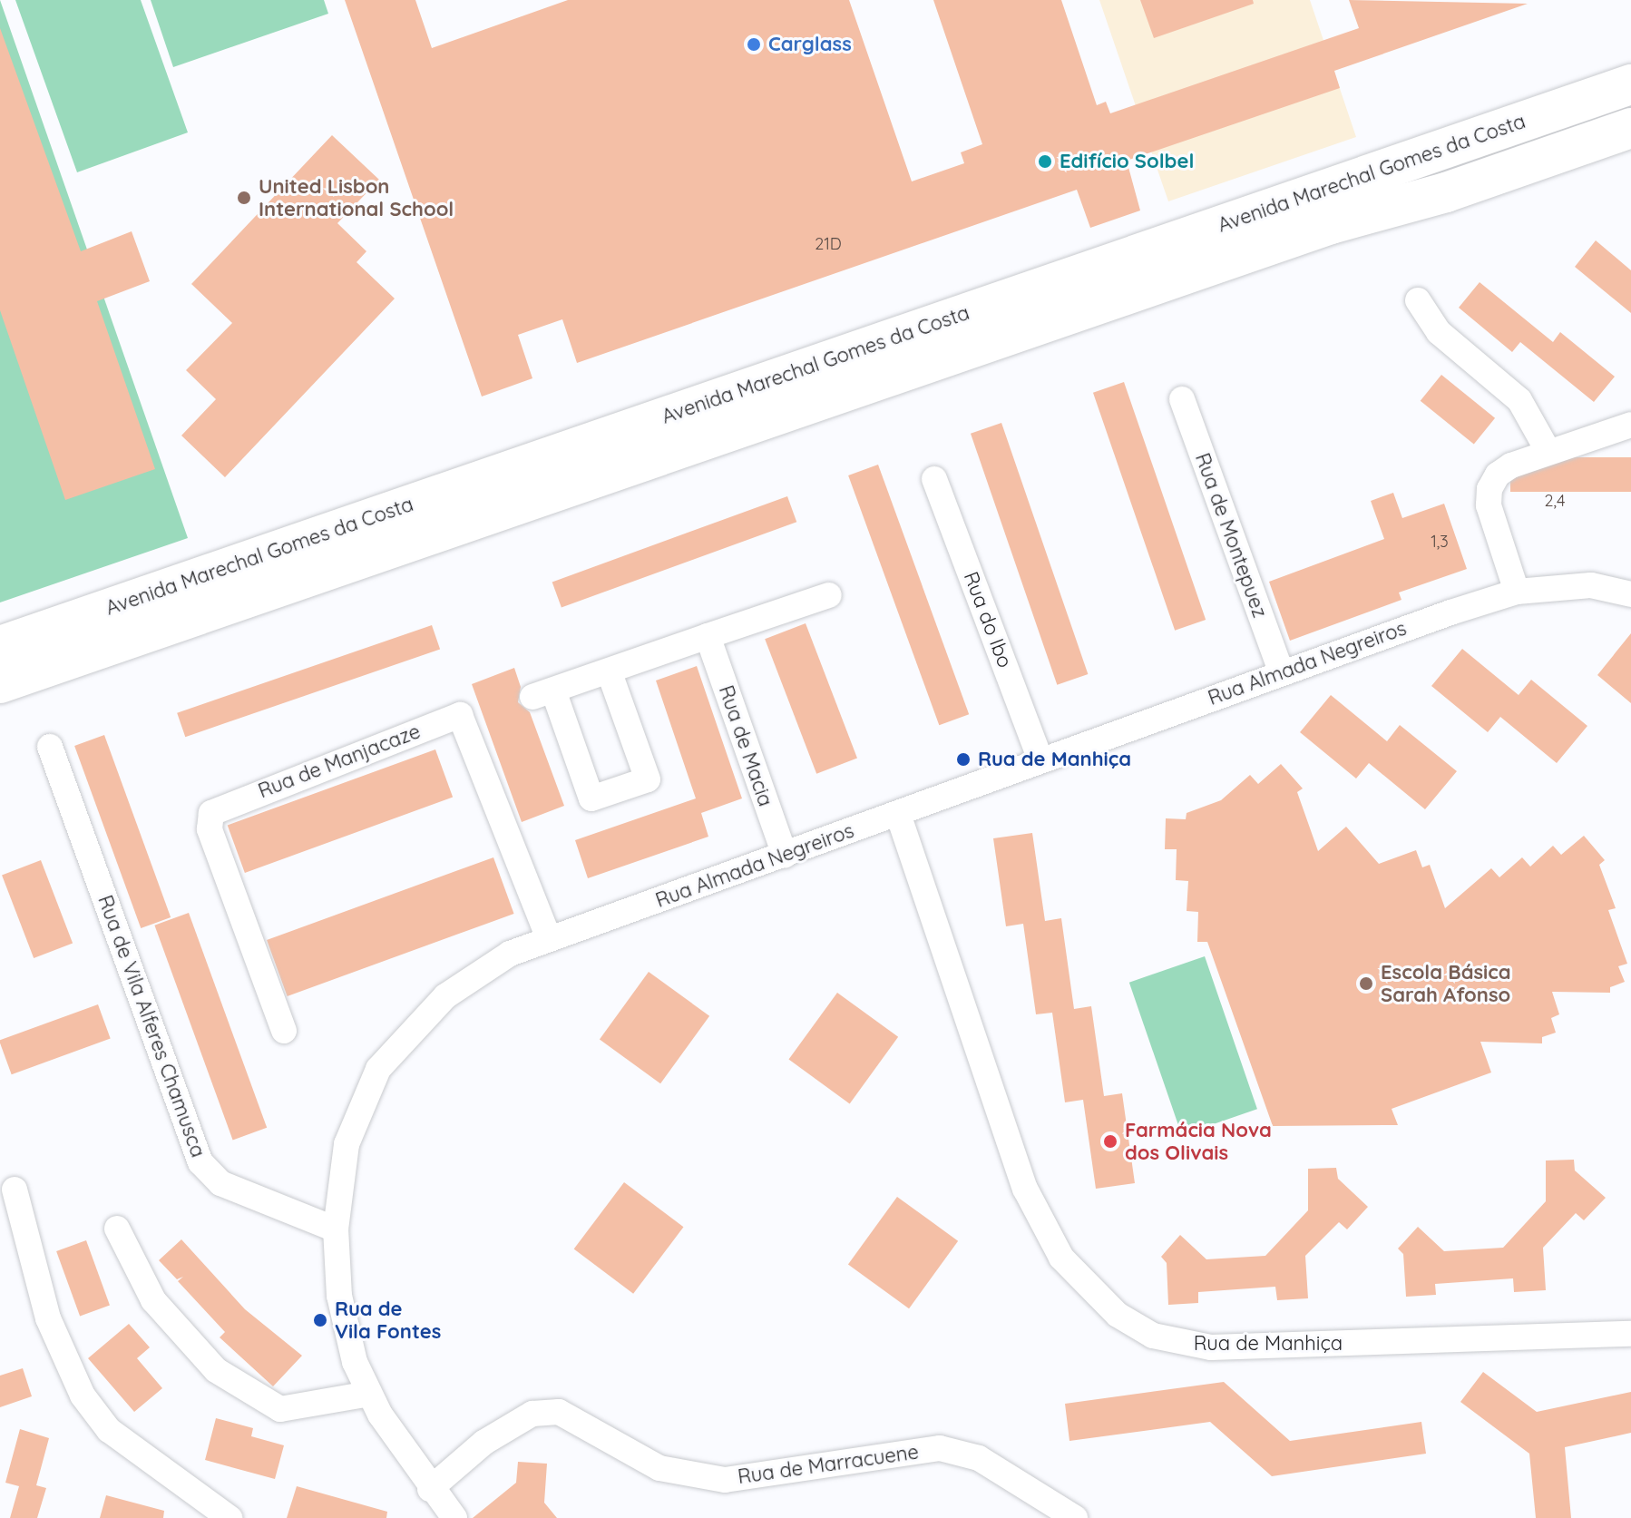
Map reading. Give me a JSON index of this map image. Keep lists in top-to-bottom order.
{
  "streets": {
    "main road": ["Avenida Marechal Gomes da Costa"],
    "street": [
      "Rua de Montepuez",
      "Rua do Ibo",
      "Rua Almada Negreiros",
      "Rua de Macia",
      "Rua de Manjacaze",
      "Rua de Vila Alferes Chamusca",
      "Rua de Manhiça",
      "Rua de Marracuene"
    ]
  },
  "crossings": [
    ["Rua de Montepuez", "Rua Almada Negreiros"],
    ["Rua do Ibo", "Rua Almada Negreiros"],
    ["Rua Almada Negreiros", "Rua de Macia"],
    ["Rua Almada Negreiros", "Rua de Manjacaze"],
    ["Rua Almada Negreiros", "Rua de Vila Alferes Chamusca"],
    ["Rua Almada Negreiros", "Rua de Manhiça"],
    ["Rua Almada Negreiros", "Rua de Marracuene"]
  ],
  "places": [
    "Carglass",
    "Edifício Solbel",
    "United Lisbon International School",
    "Rua de Manhiça",
    "Escola Básica Sarah Afonso",
    "Farmácia Nova dos Olivais",
    "Rua de Vila Fontes"
  ],
  "house_numbers": ["21D", "2,4", "1,3"]
}
